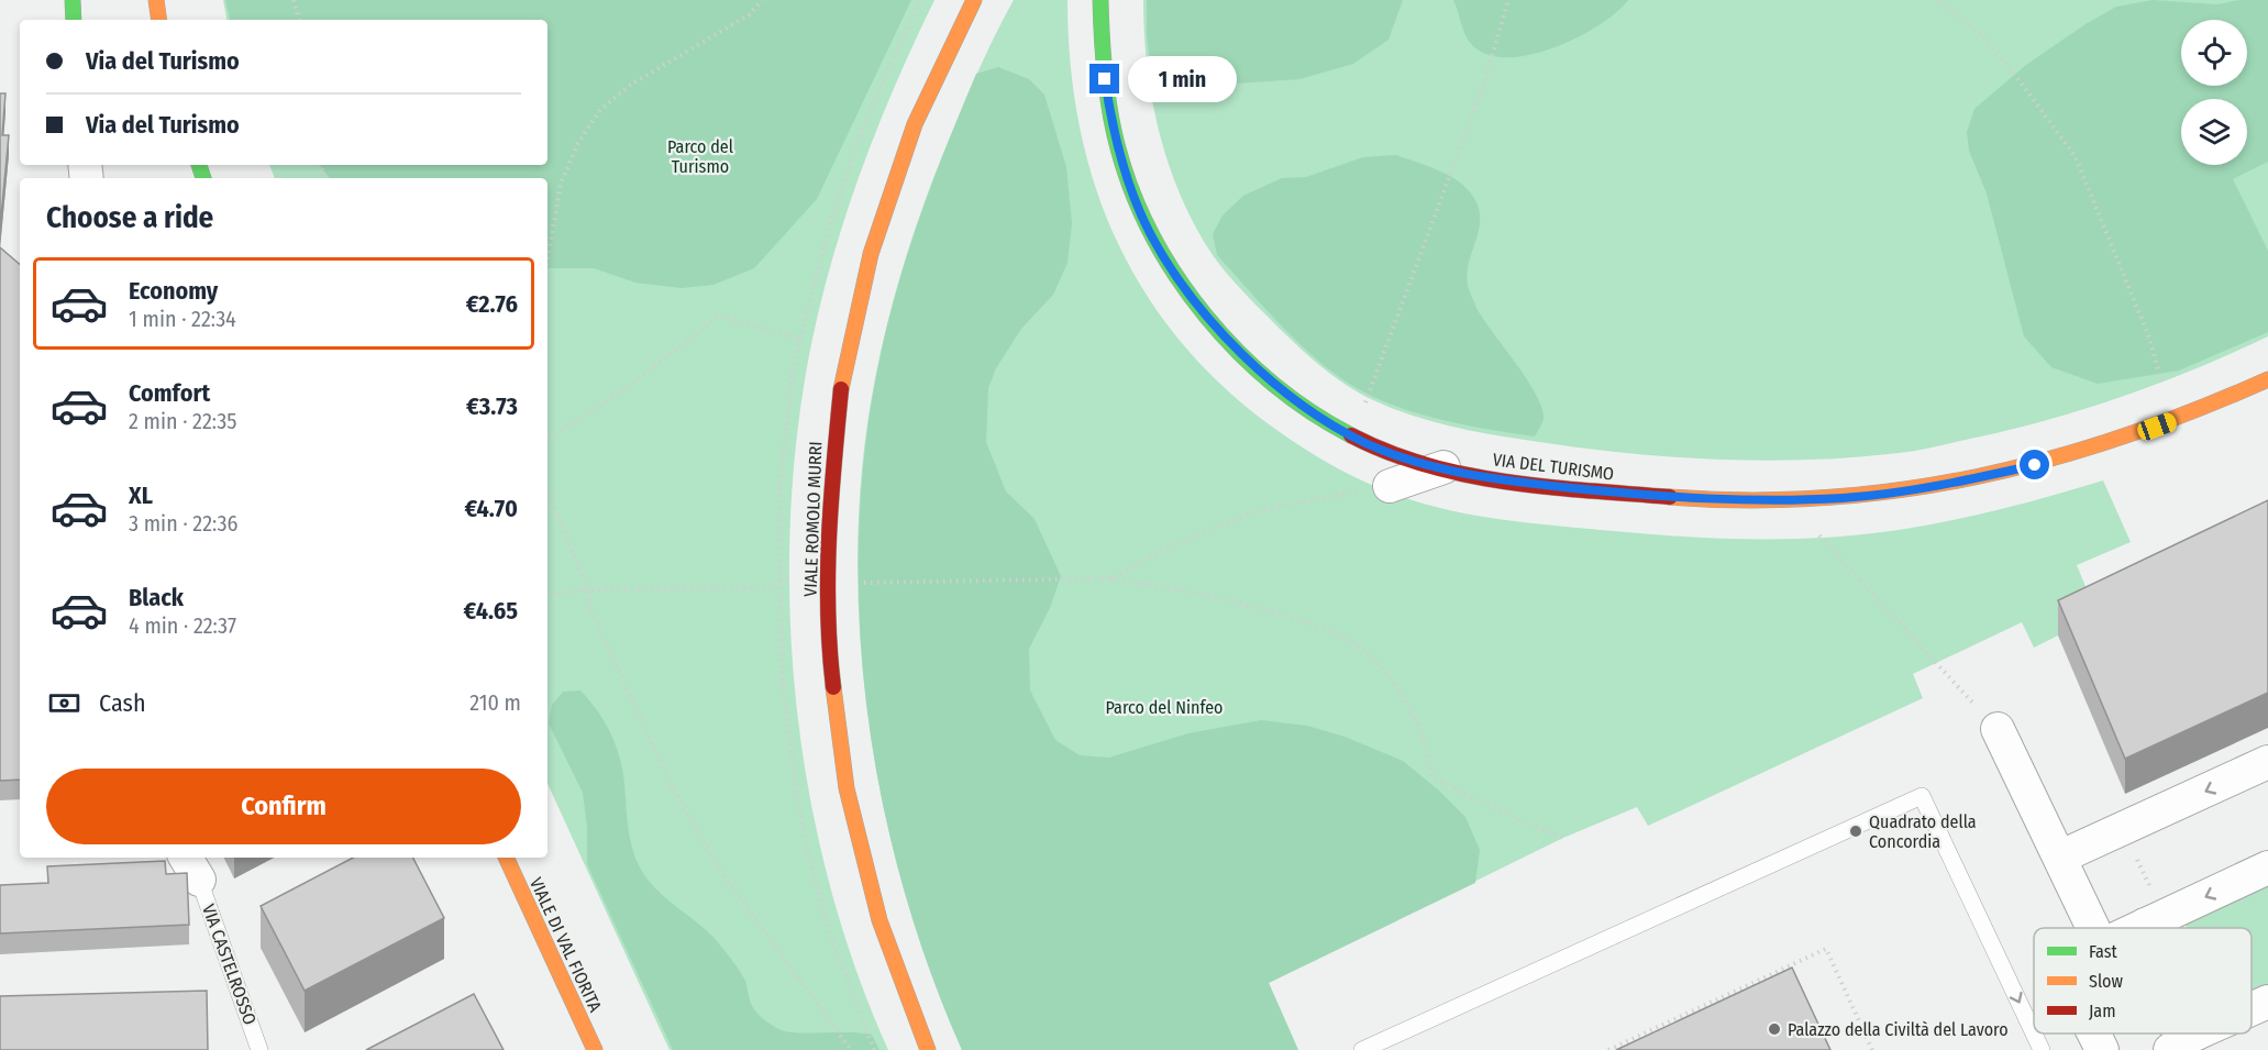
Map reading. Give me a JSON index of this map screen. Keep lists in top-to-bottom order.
{
  "streets": {
    "street": ["VIA DEL TURISMO", "VIALE ROMOLO MURRI", "VIALE DI VAL FIORITA"],
    "lane": ["VIA CASTELROSSO"]
  },
  "parks": ["Parco del Turismo", "Parco del Ninfeo"],
  "places": ["Quadrato della Concordia", "Palazzo della Civiltà del Lavoro"],
  "legend": ["Fast", "Slow", "Jam"],
  "page": {
    "banner": ["Via del Turismo", "Via del Turismo"],
    "bubble": "1 min",
    "heading": "Choose a ride",
    "list": [
      {
        "name": "Economy",
        "note": "1 min · 22:34",
        "value": "€2.76"
      },
      {
        "name": "Comfort",
        "note": "2 min · 22:35",
        "value": "€3.73"
      },
      {
        "name": "XL",
        "note": "3 min · 22:36",
        "value": "€4.70"
      },
      {
        "name": "Black",
        "note": "4 min · 22:37",
        "value": "€4.65"
      }
    ],
    "pay": ["Cash", "210 m"],
    "buttons": "Confirm"
  }
}
